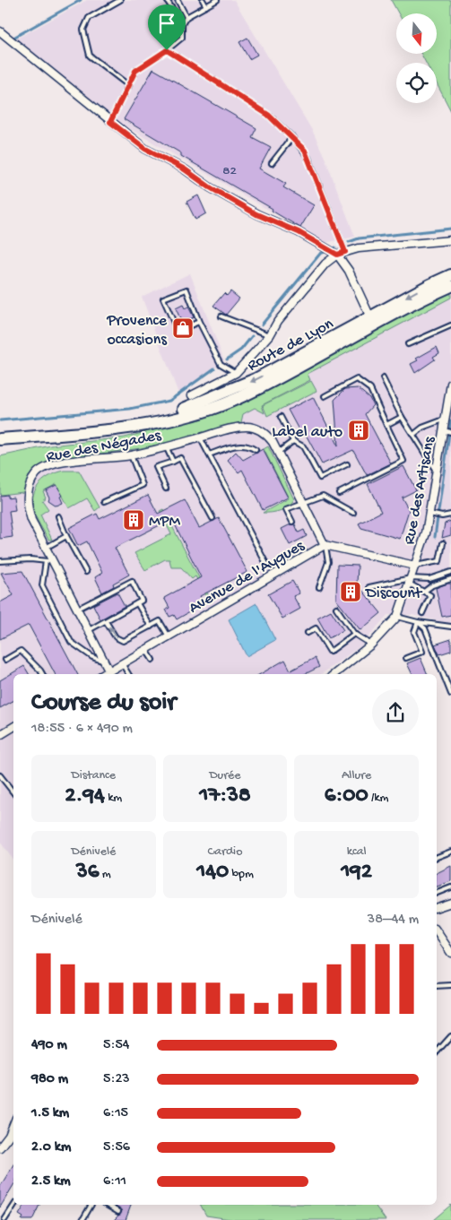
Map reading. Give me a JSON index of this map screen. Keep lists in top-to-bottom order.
{
  "streets": {
    "main road": ["Route de Lyon"],
    "street": ["Rue des Négades", "Rue des Artisans", "Avenue de l'Aygues"]
  },
  "crossings": [
    ["Rue des Négades", "Avenue de l'Aygues"],
    ["Rue des Artisans", "Avenue de l'Aygues"]
  ],
  "places": {
    "shop": ["Provence occasions"],
    "building": ["Label auto", "MPM", "Discount"]
  },
  "house_numbers": ["82"],
  "north": "bottom",
  "page": {
    "heading": ["Course du soir", "18:55 · 6 × 490 m"],
    "stats": [
      ["Distance", "2.94 km"],
      ["Durée", "17:38"],
      ["Allure", "6:00 /km"],
      ["Dénivelé", "36 m"],
      ["Cardio", "140 bpm"],
      ["kcal", "192"]
    ],
    "chart": ["Dénivelé", "38–44 m"],
    "list": [
      {
        "name": "490 m",
        "note": "5:54"
      },
      {
        "name": "980 m",
        "note": "5:23"
      },
      {
        "name": "1.5 km",
        "note": "6:15"
      },
      {
        "name": "2.0 km",
        "note": "5:56"
      },
      {
        "name": "2.5 km",
        "note": "6:11"
      }
    ]
  }
}
